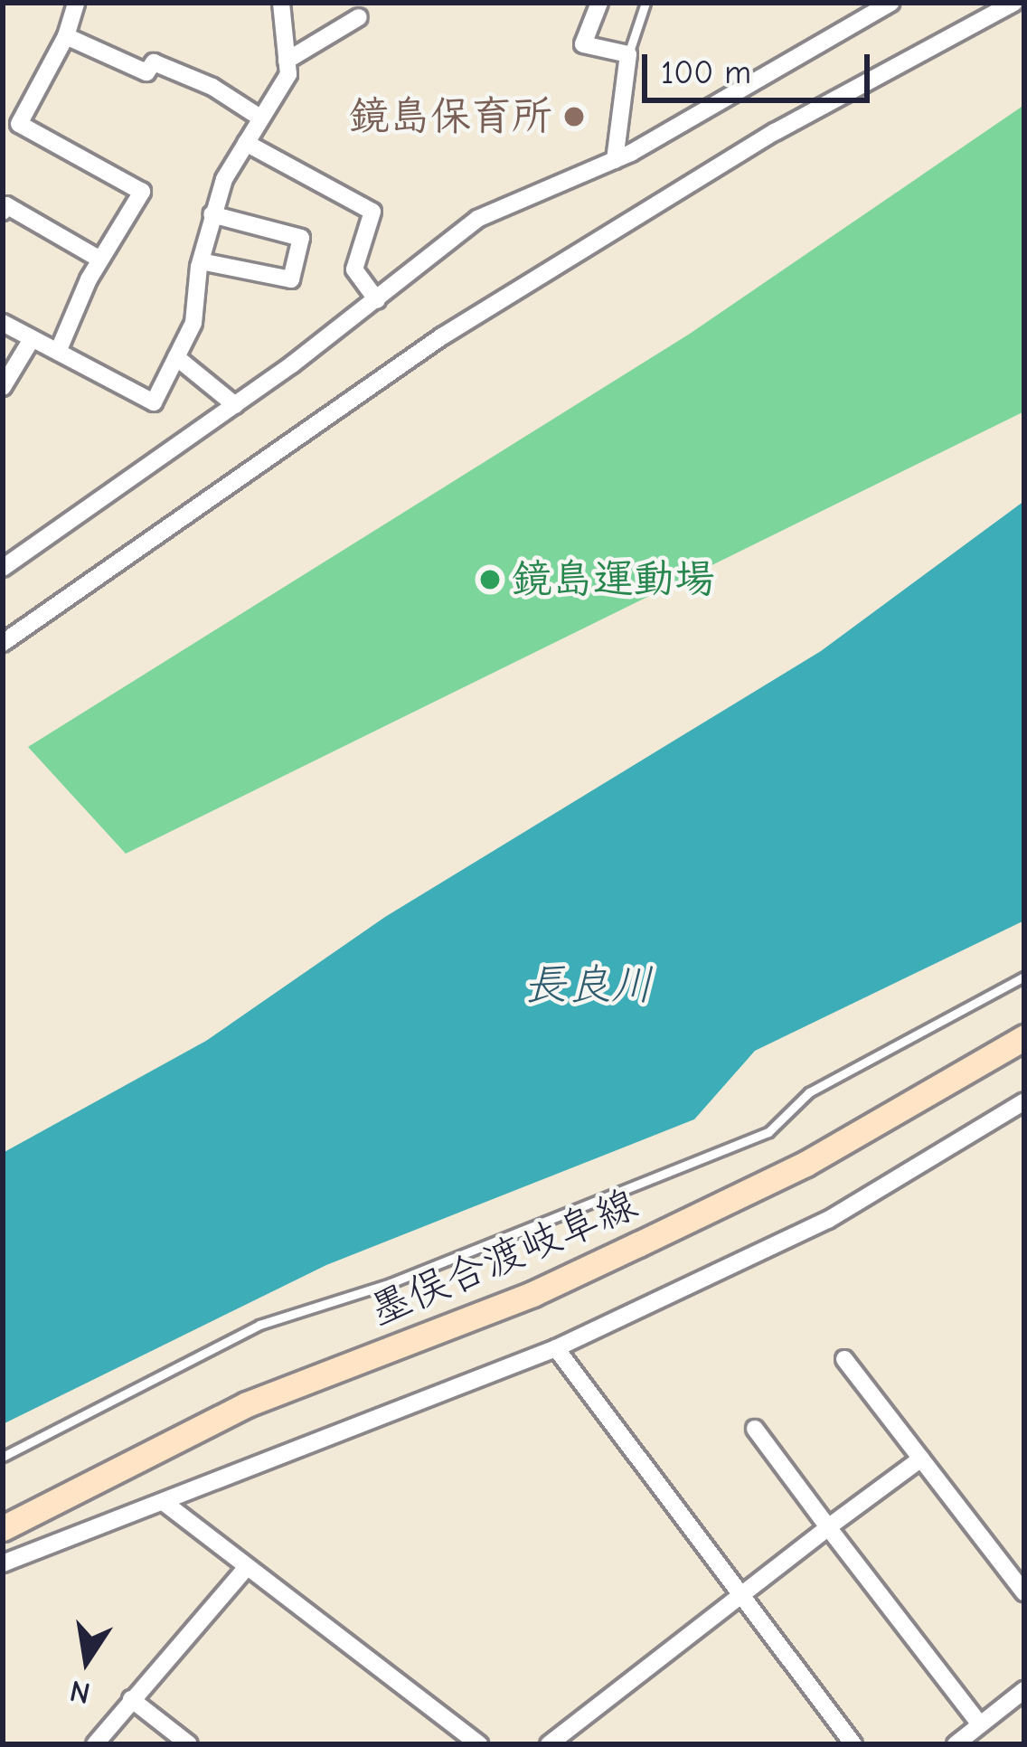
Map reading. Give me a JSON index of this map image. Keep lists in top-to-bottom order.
{
  "streets": {
    "main road": ["墨俣合渡岐阜線"]
  },
  "water": ["長良川"],
  "places": ["鏡島保育所", "鏡島運動場"],
  "scale_bar": "100 m",
  "north": "bottom"
}
